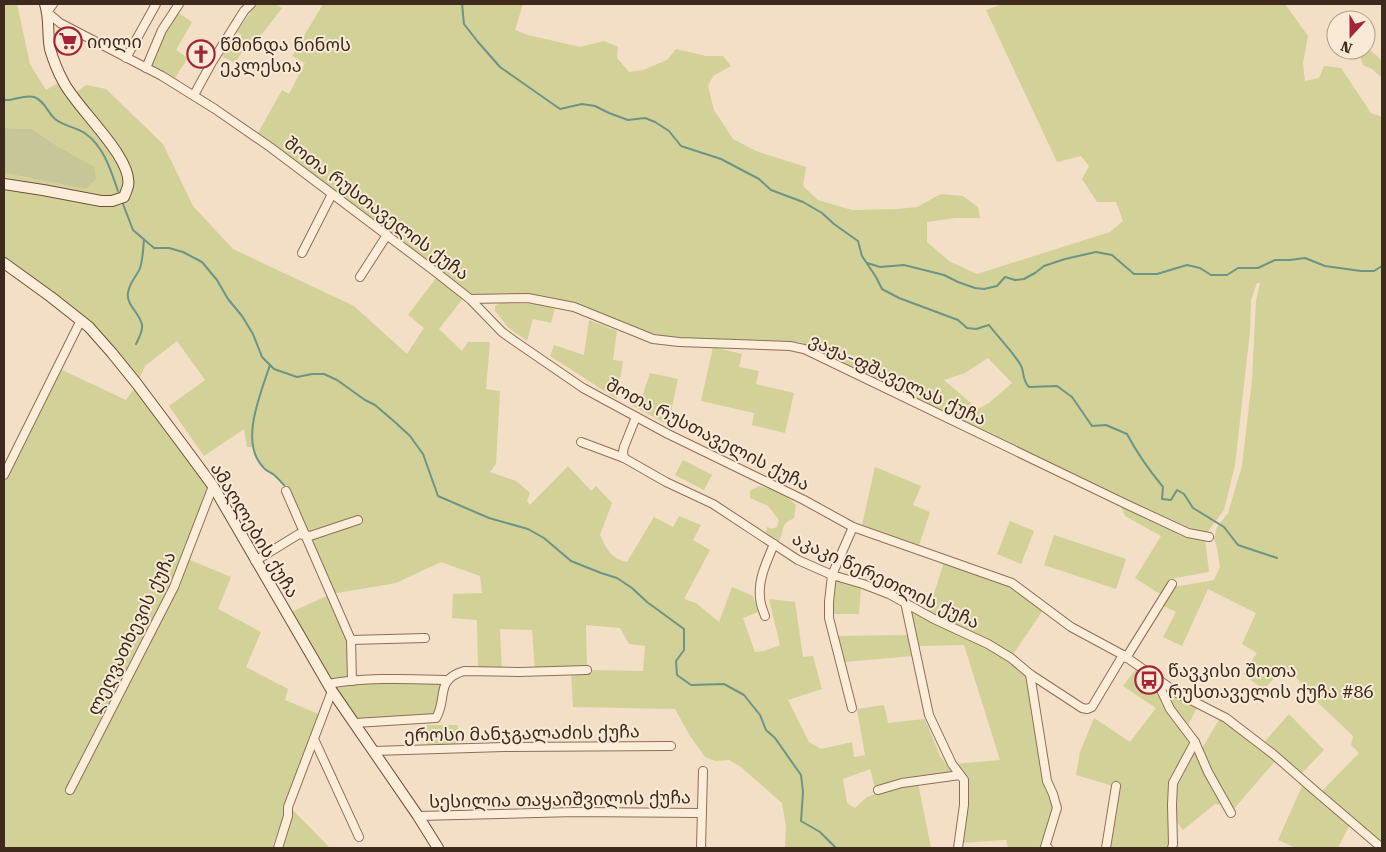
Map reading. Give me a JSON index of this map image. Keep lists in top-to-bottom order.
{
  "streets": {
    "street": [
      "შოთა რუსთაველის ქუჩა",
      "ვაჟა-ფშაველას ქუჩა",
      "ამაღლების ქუჩა",
      "აკაკი წერეთლის ქუჩა",
      "ლეღვათხევის ქუჩა",
      "ეროსი მანჯგალაძის ქუჩა",
      "სესილია თაყაიშვილის ქუჩა"
    ]
  },
  "crossings": [
    ["შოთა რუსთაველის ქუჩა", "ვაჟა-ფშაველას ქუჩა"],
    ["შოთა რუსთაველის ქუჩა", "აკაკი წერეთლის ქუჩა"],
    ["ამაღლების ქუჩა", "ლეღვათხევის ქუჩა"],
    ["ამაღლების ქუჩა", "ეროსი მანჯგალაძის ქუჩა"],
    ["ამაღლების ქუჩა", "სესილია თაყაიშვილის ქუჩა"]
  ],
  "places": {
    "supermarket": ["იოლი"],
    "church": ["წმინდა ნინოს ეკლესია"],
    "bus stop": ["წავკისი შოთა რუსთაველის ქუჩა #86"]
  },
  "north": "bottom"
}
